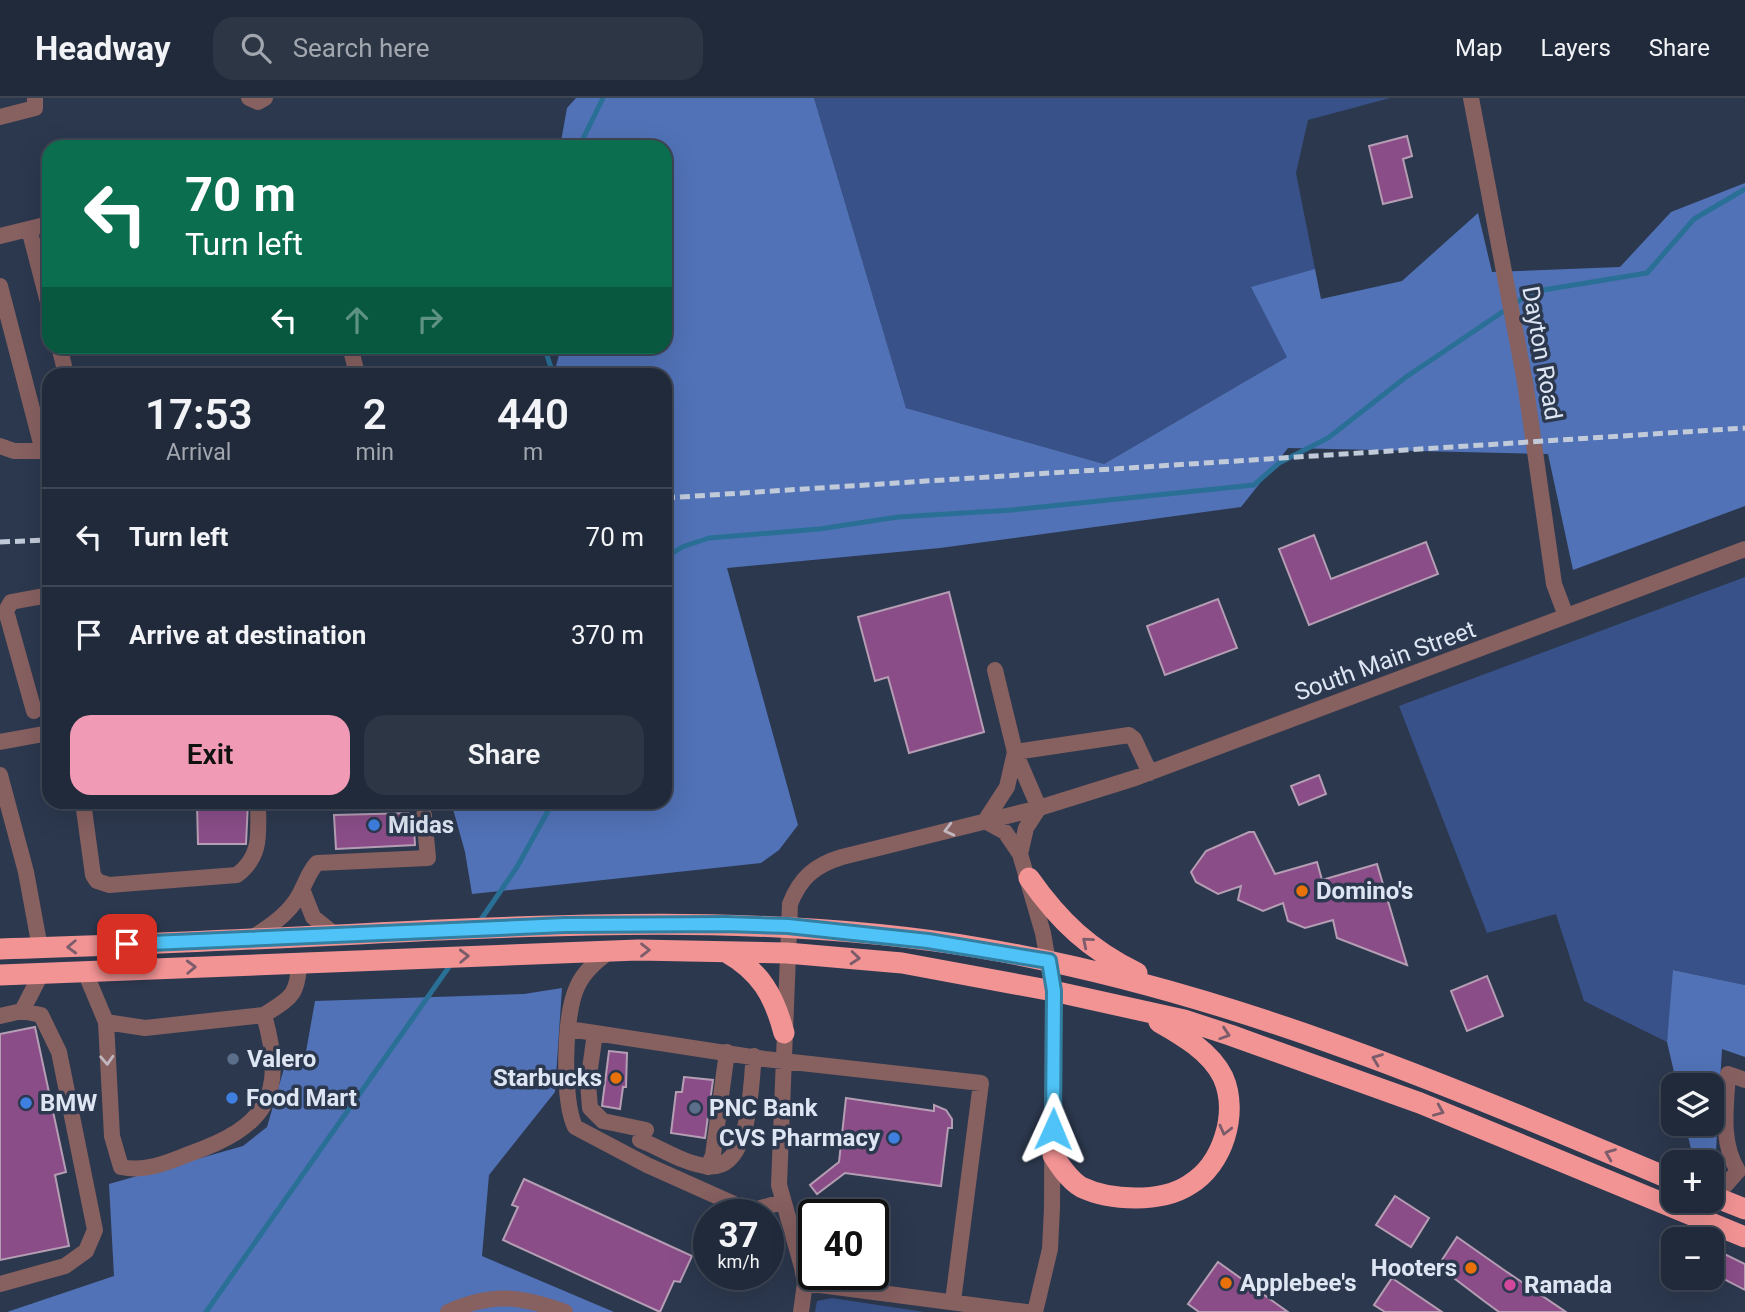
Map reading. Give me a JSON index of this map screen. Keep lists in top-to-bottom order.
{
  "streets": {
    "street": ["Dayton Road", "South Main Street"]
  },
  "crossings": [
    ["Dayton Road", "South Main Street"]
  ],
  "places": [
    "Midas",
    "Domino's",
    "Valero",
    "Starbucks",
    "Food Mart",
    "BMW",
    "PNC Bank",
    "CVS Pharmacy",
    "Hooters",
    "Applebee's",
    "Ramada"
  ],
  "page": {
    "header": "Headway",
    "search": "Search here",
    "nav": ["Map", "Layers", "Share"],
    "turn": ["70 m", "Turn left"],
    "eta": [
      "17:53",
      "Arrival",
      "2",
      "min",
      "440",
      "m"
    ],
    "list": [
      {
        "name": "Turn left",
        "value": "70 m"
      },
      {
        "name": "Arrive at destination",
        "value": "370 m"
      }
    ],
    "buttons": ["Exit", "Share"],
    "map_buttons": ["+", "−"],
    "speed": "37 km/h",
    "limit": "40"
  }
}
